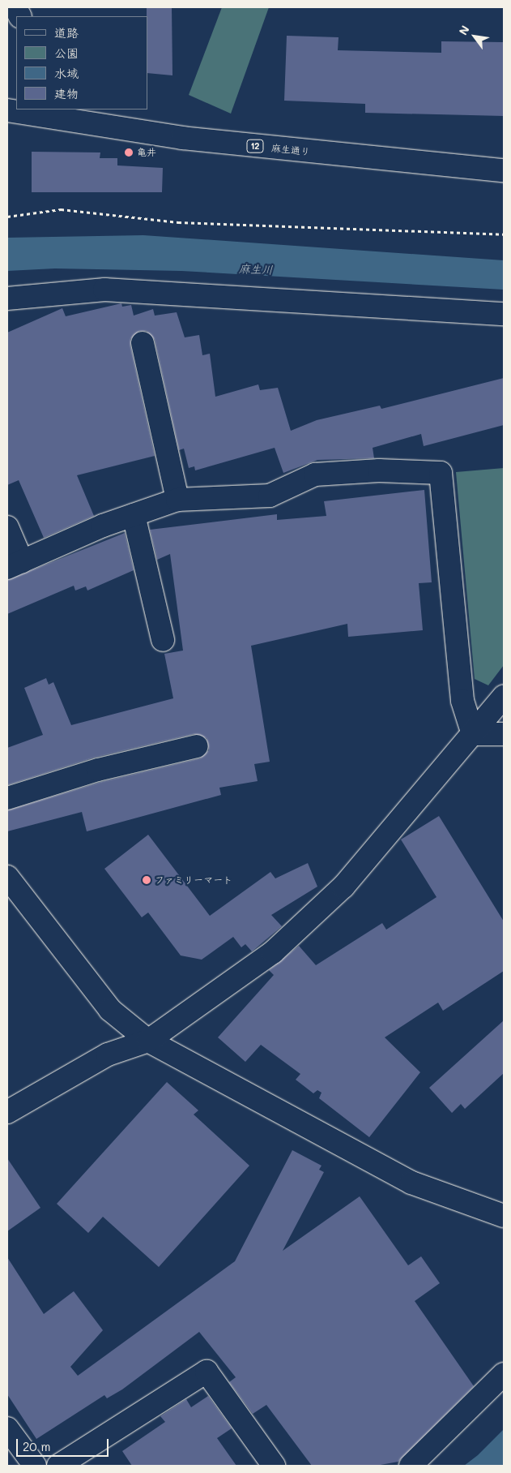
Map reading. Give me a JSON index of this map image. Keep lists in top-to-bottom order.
{
  "streets": {
    "street": ["12", "麻生通り"]
  },
  "water": ["麻生川"],
  "places": ["亀井", "ファミリーマート"],
  "legend": [
    "道路",
    "公園",
    "水域",
    "建物"
  ],
  "scale_bar": "20 m",
  "north": "top left"
}
